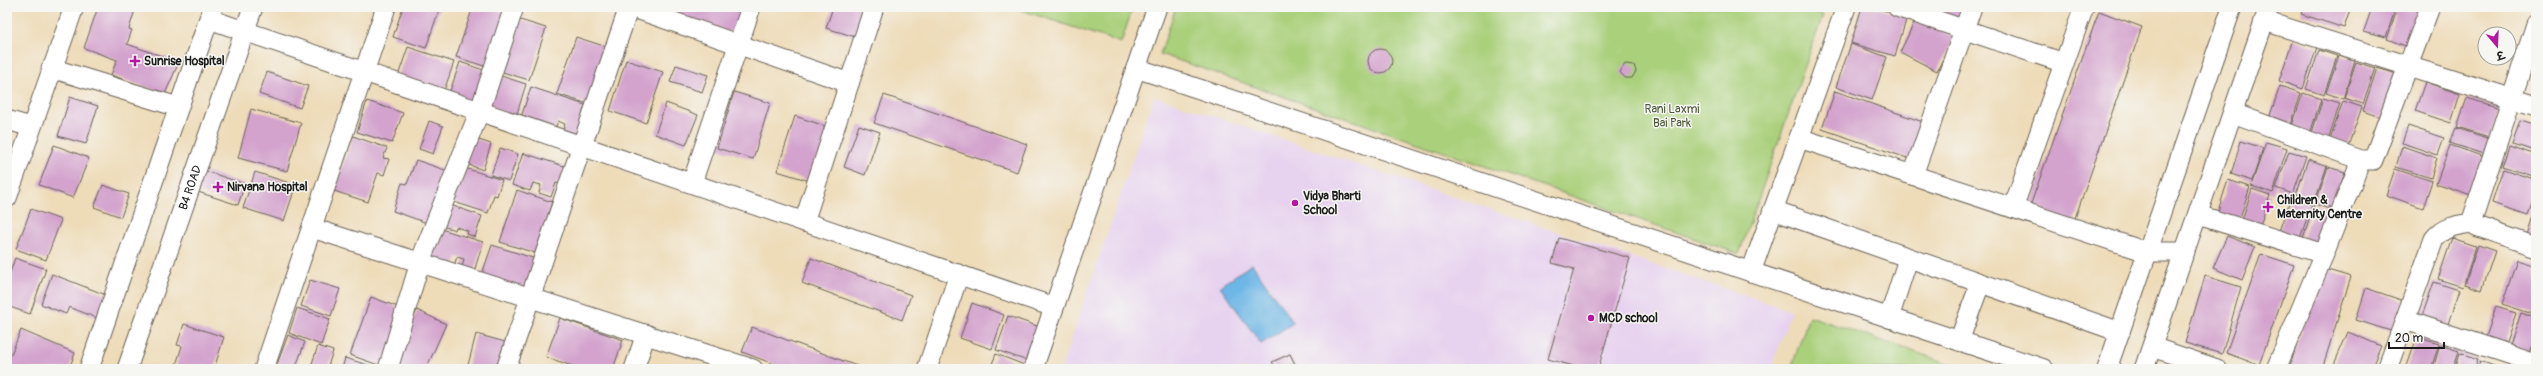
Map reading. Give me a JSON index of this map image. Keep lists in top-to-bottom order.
{
  "streets": {
    "street": ["B4 ROAD"]
  },
  "parks": ["Rani Laxmi Bai Park"],
  "places": {
    "health": ["Sunrise Hospital", "Nirvana Hospital", "Children & Maternity Centre"],
    "other": ["Vidya Bharti School", "MCD school"]
  },
  "scale_bar": "20 m",
  "north": "bottom"
}
